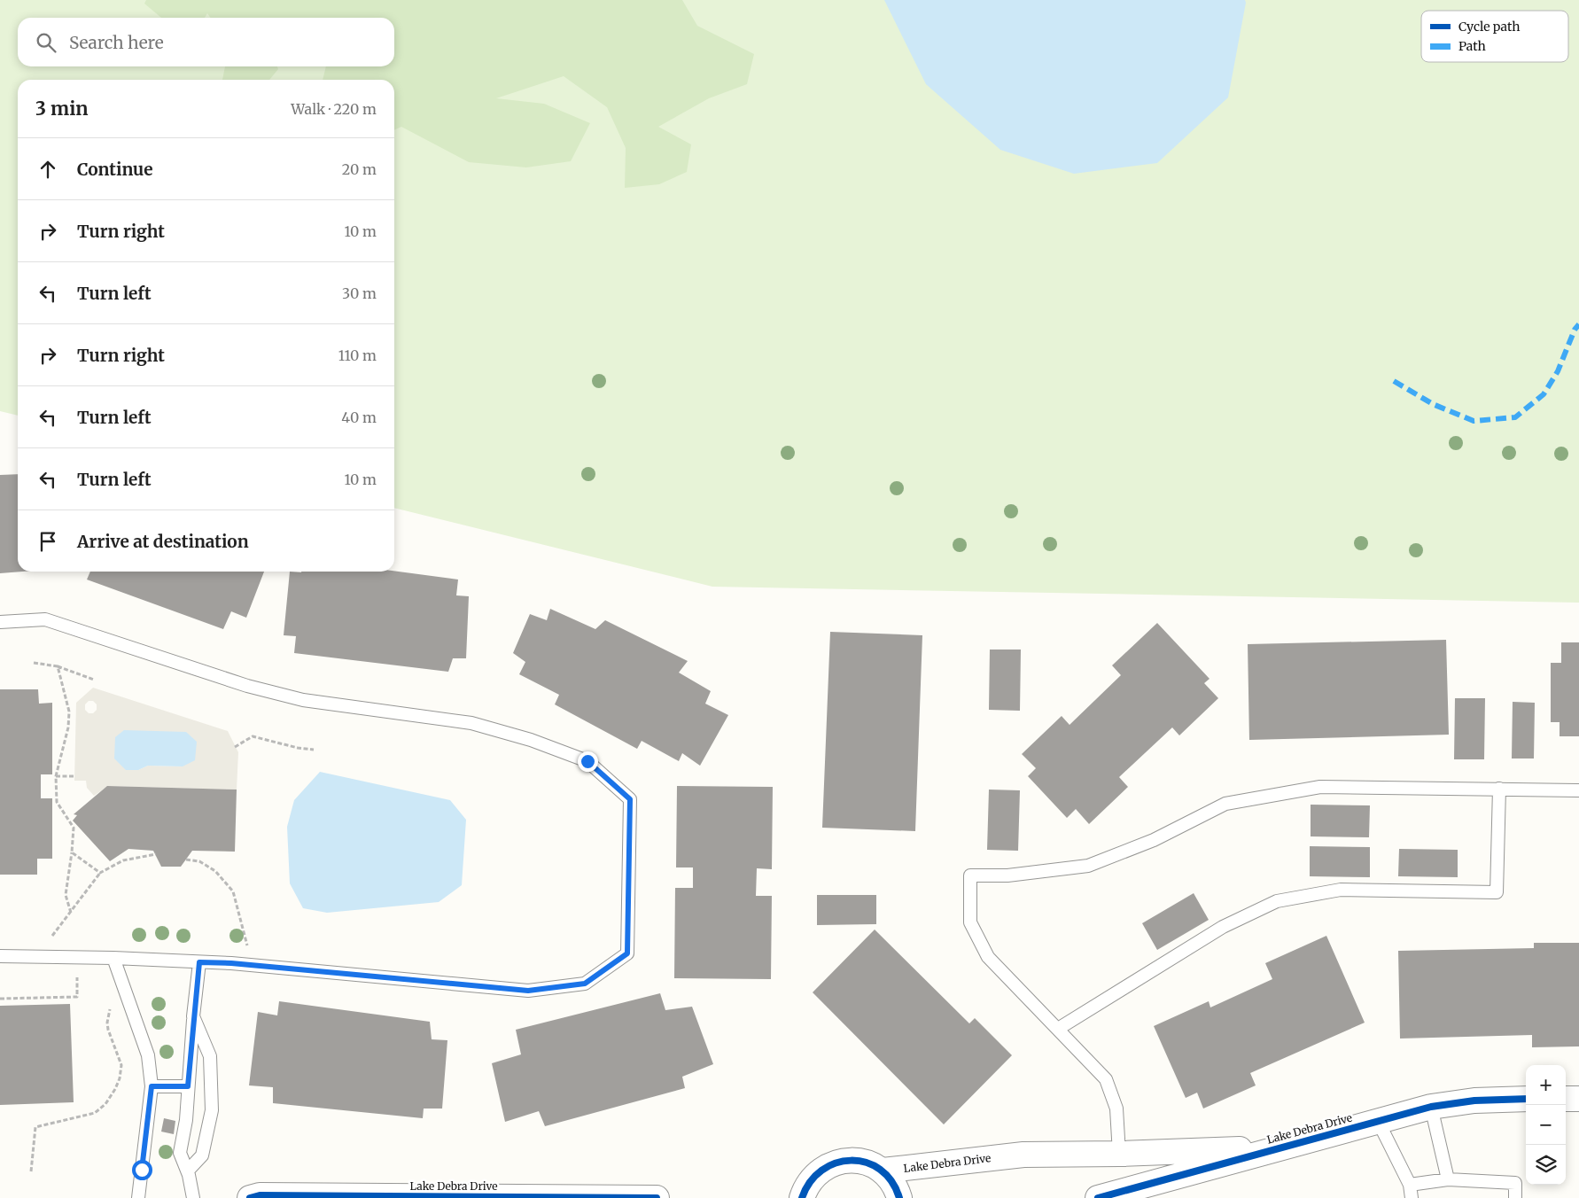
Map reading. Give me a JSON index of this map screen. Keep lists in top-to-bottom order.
{
  "streets": {
    "street": ["Lake Debra Drive"]
  },
  "legend": ["Cycle path", "Path"],
  "page": {
    "search": "Search here",
    "heading": ["3 min", "Walk · 220 m"],
    "list": [
      ["Continue", "20 m"],
      ["Turn right", "10 m"],
      ["Turn left", "30 m"],
      ["Turn right", "110 m"],
      ["Turn left", "40 m"],
      ["Turn left", "10 m"],
      "Arrive at destination"
    ],
    "map_buttons": ["+", "−"]
  }
}
